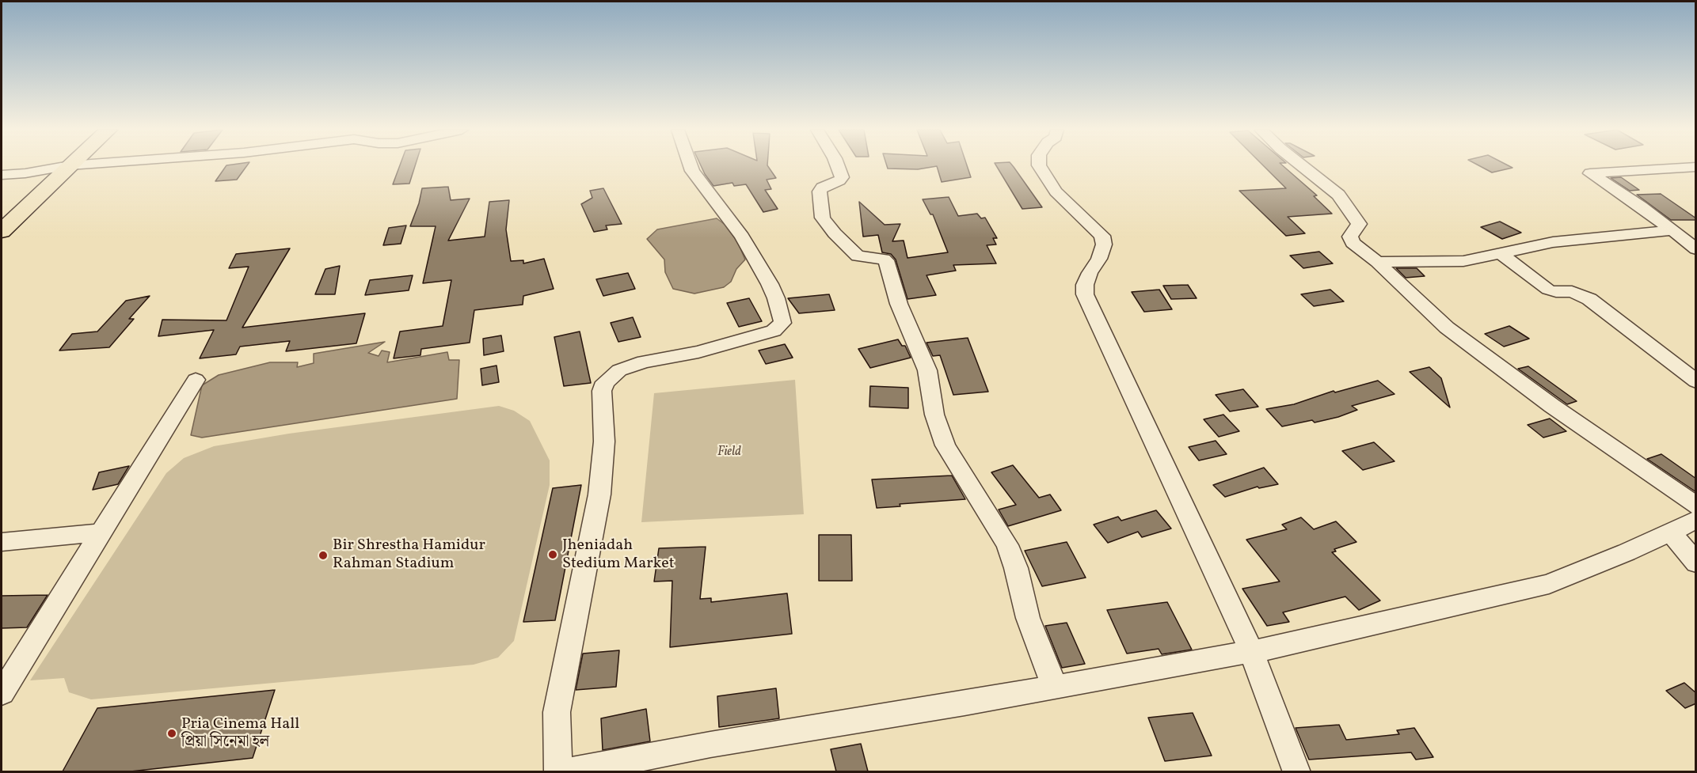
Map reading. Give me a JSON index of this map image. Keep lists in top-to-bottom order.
{
  "parks": ["Field"],
  "places": ["Jheniadah Stedium Market", "Bir Shrestha Hamidur Rahman Stadium", "Pria Cinema Hall প্রিয়া সিনেমা হল"]
}
